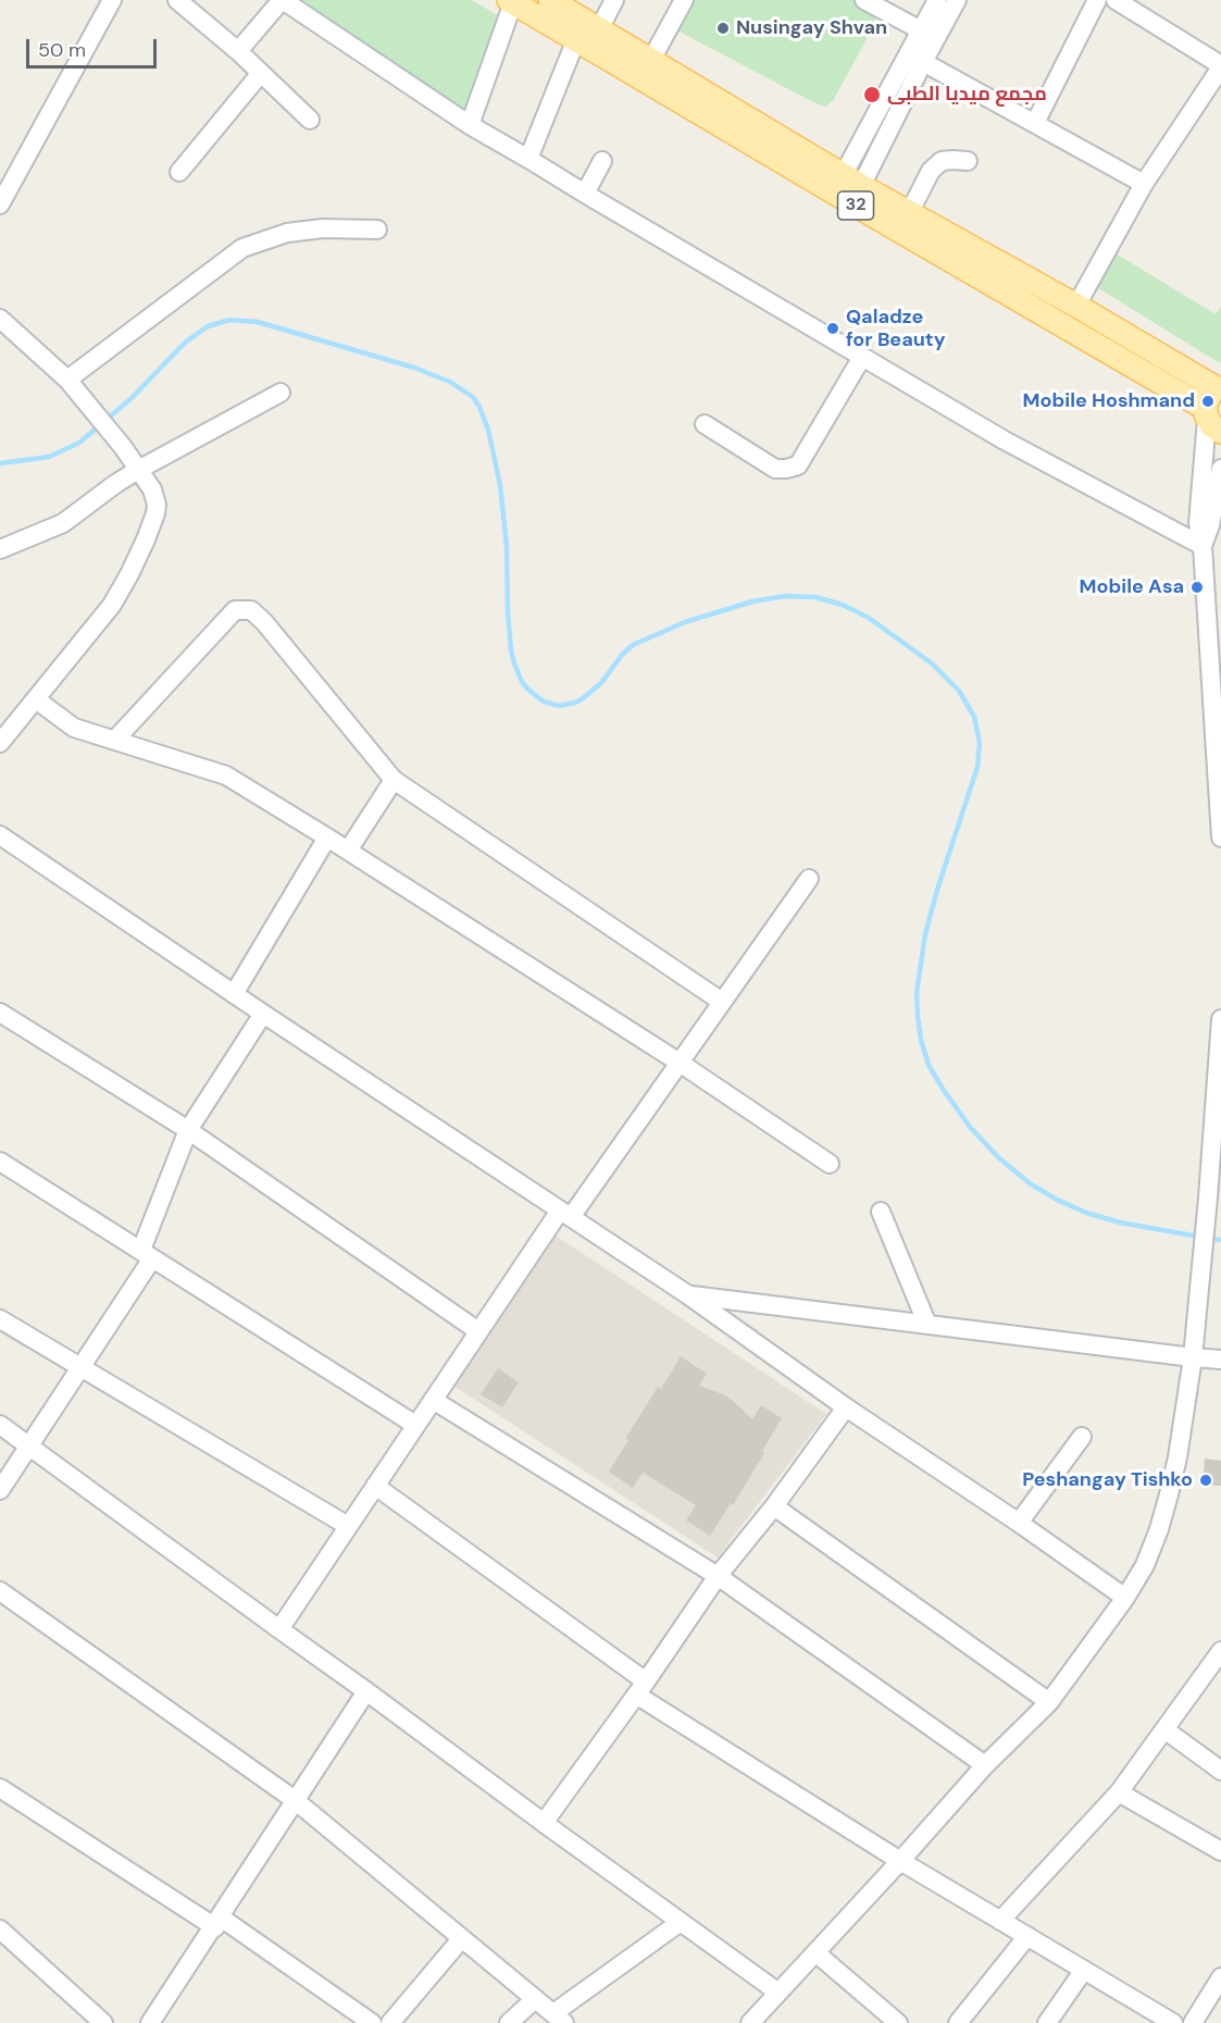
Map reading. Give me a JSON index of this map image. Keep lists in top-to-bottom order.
{
  "streets": {
    "main road": ["32"]
  },
  "places": [
    "Nusingay Shvan",
    "مجمع میدیا الطبی",
    "Qaladze for Beauty",
    "Mobile Hoshmand",
    "Mobile Asa",
    "Peshangay Tishko"
  ],
  "scale_bar": "50 m"
}
